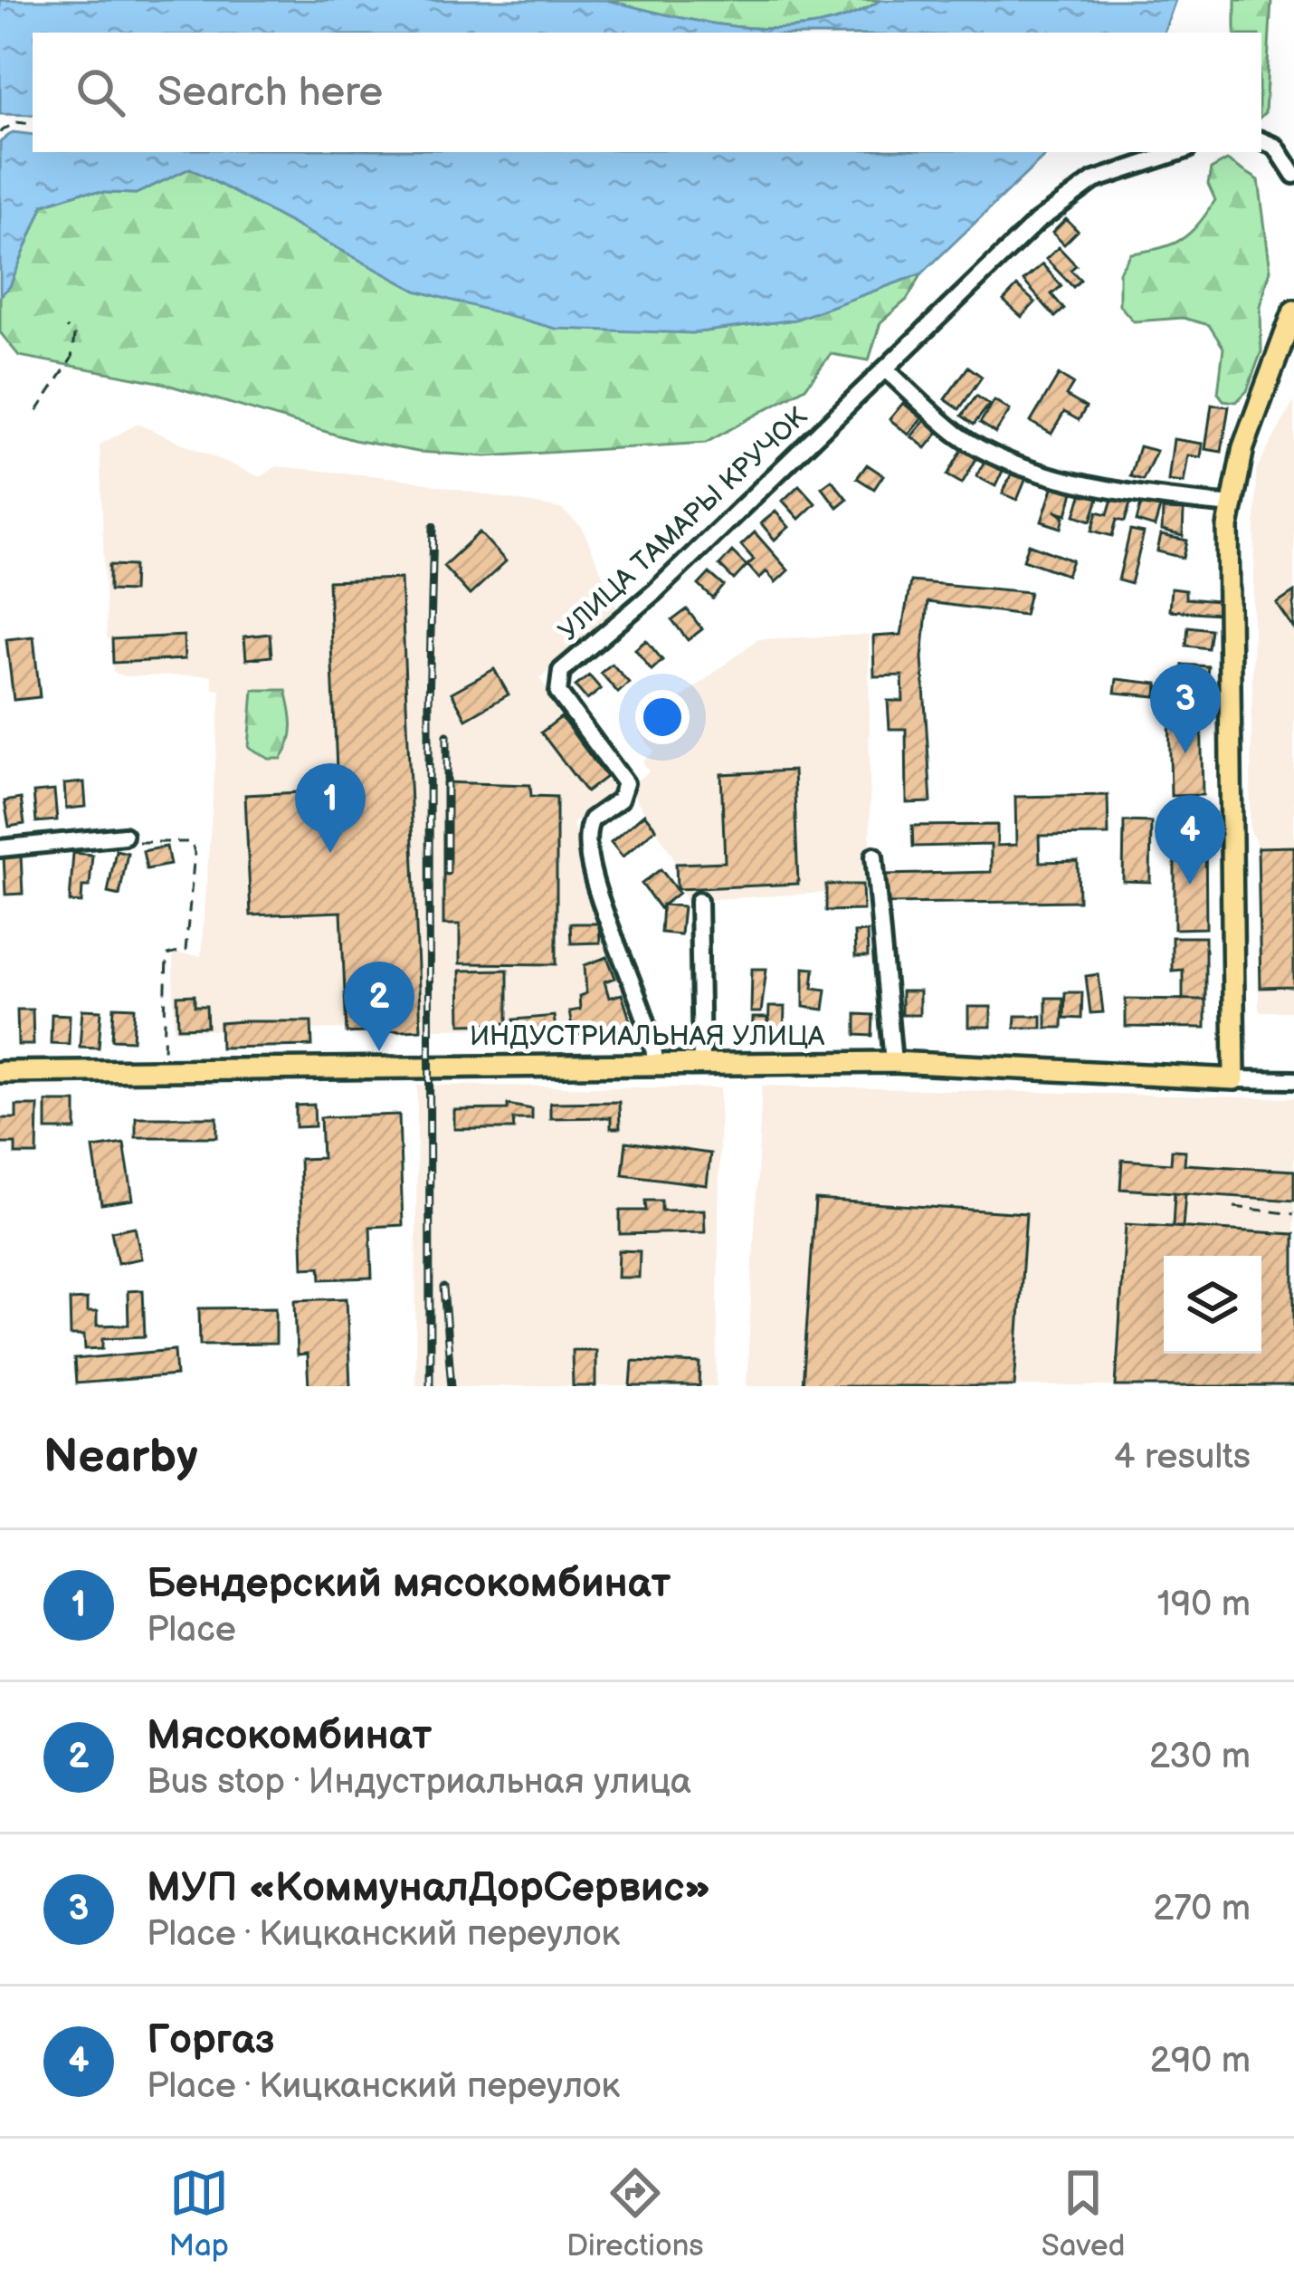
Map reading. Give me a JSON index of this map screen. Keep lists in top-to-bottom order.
{
  "streets": {
    "main road": ["ИНДУСТРИАЛЬНАЯ УЛИЦА"],
    "street": ["УЛИЦА ТАМАРЫ КРУЧОК"]
  },
  "crossings": [
    ["УЛИЦА ТАМАРЫ КРУЧОК", "ИНДУСТРИАЛЬНАЯ УЛИЦА"]
  ],
  "page": {
    "search": "Search here",
    "pins": [
      "3",
      "1",
      "4",
      "2"
    ],
    "heading": ["Nearby", "4 results"],
    "list": [
      {
        "mark": "1",
        "name": "Бендерский мясокомбинат",
        "note": "Place",
        "value": "190 m"
      },
      {
        "mark": "2",
        "name": "Мясокомбинат",
        "note": "Bus stop · Индустриальная улица",
        "value": "230 m"
      },
      {
        "mark": "3",
        "name": "МУП «КоммуналДорСервис»",
        "note": "Place · Кицканский переулок",
        "value": "270 m"
      },
      {
        "mark": "4",
        "name": "Горгаз",
        "note": "Place · Кицканский переулок",
        "value": "290 m"
      }
    ],
    "nav": ["Map", "Directions", "Saved"]
  }
}
